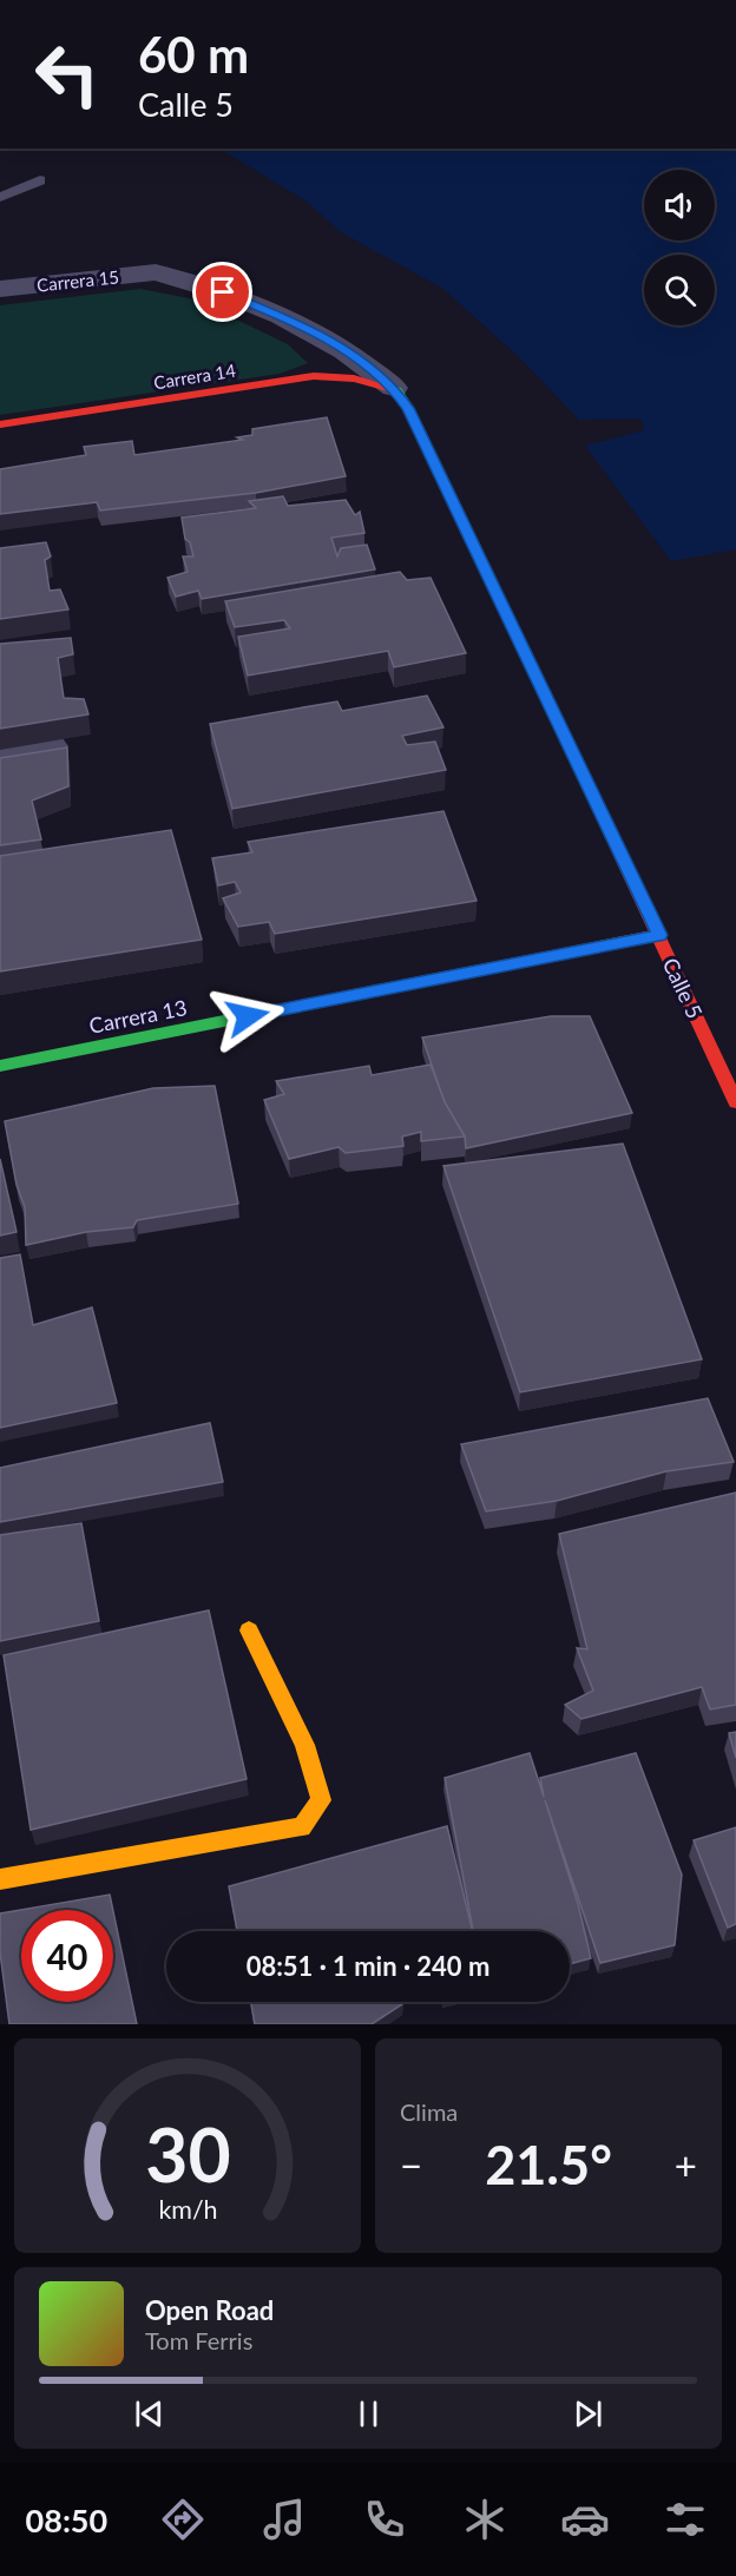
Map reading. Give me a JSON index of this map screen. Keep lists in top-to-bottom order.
{
  "streets": {
    "street": [
      "Carrera 15",
      "Carrera 14",
      "Calle 5",
      "Carrera 13"
    ]
  },
  "crossings": [
    ["Carrera 15", "Calle 5"],
    ["Carrera 14", "Calle 5"],
    ["Calle 5", "Carrera 13"]
  ],
  "page": {
    "turn": ["60 m", "Calle 5"],
    "limit": "40",
    "trip": "08:51 · 1 min · 240 m",
    "tile": "Clima",
    "heat": ["−", "21.5°", "+"],
    "song": ["Open Road", "Tom Ferris"],
    "tabs": "08:50",
    "gauge": ["30", "km/h"]
  }
}
